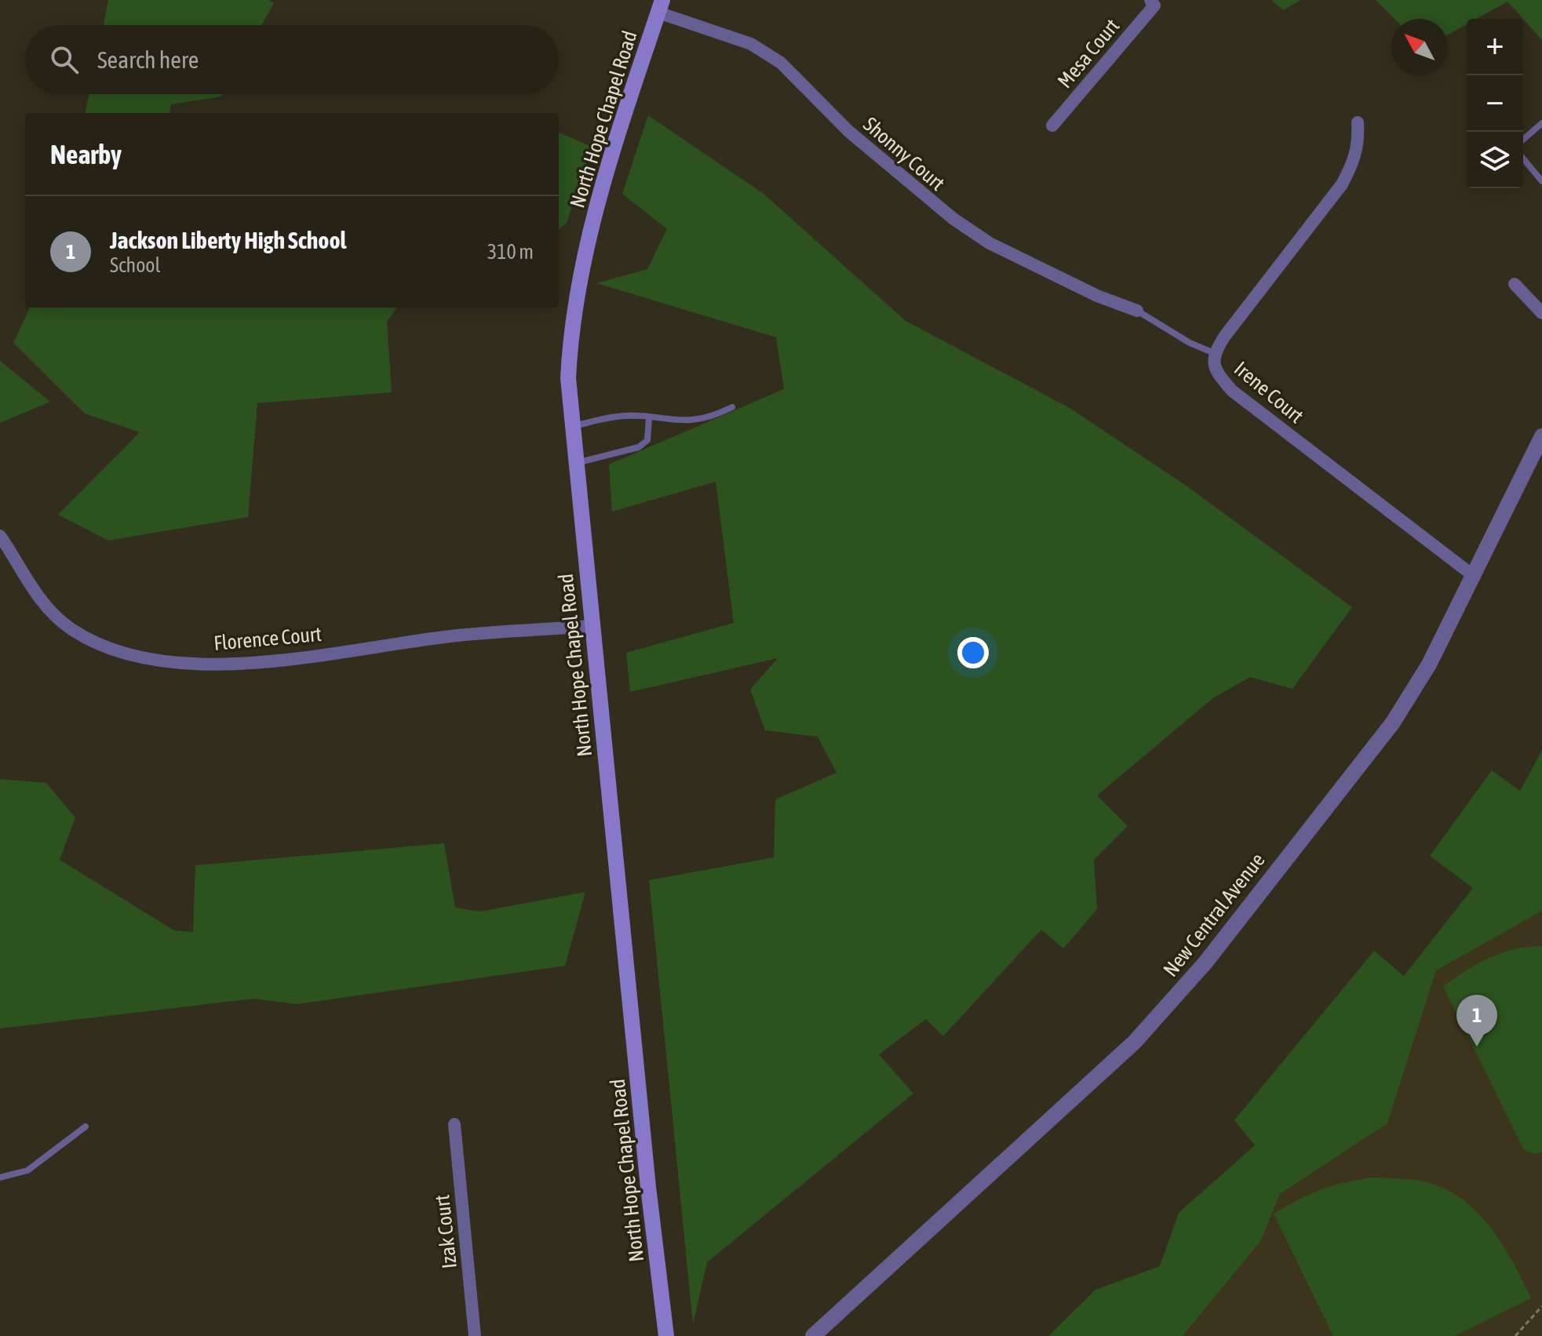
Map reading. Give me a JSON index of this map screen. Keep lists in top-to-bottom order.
{
  "streets": {
    "main road": ["North Hope Chapel Road"],
    "street": [
      "Mesa Court",
      "Shonny Court",
      "Irene Court",
      "Florence Court",
      "New Central Avenue",
      "Izak Court"
    ]
  },
  "crossings": [
    ["North Hope Chapel Road", "Shonny Court"],
    ["North Hope Chapel Road", "Florence Court"],
    ["Irene Court", "New Central Avenue"]
  ],
  "north": "top left",
  "page": {
    "map_buttons": ["+", "−"],
    "search": "Search here",
    "heading": "Nearby",
    "list": [
      {
        "mark": "1",
        "name": "Jackson Liberty High School",
        "note": "School",
        "value": "310 m"
      }
    ],
    "pins": "1"
  }
}
